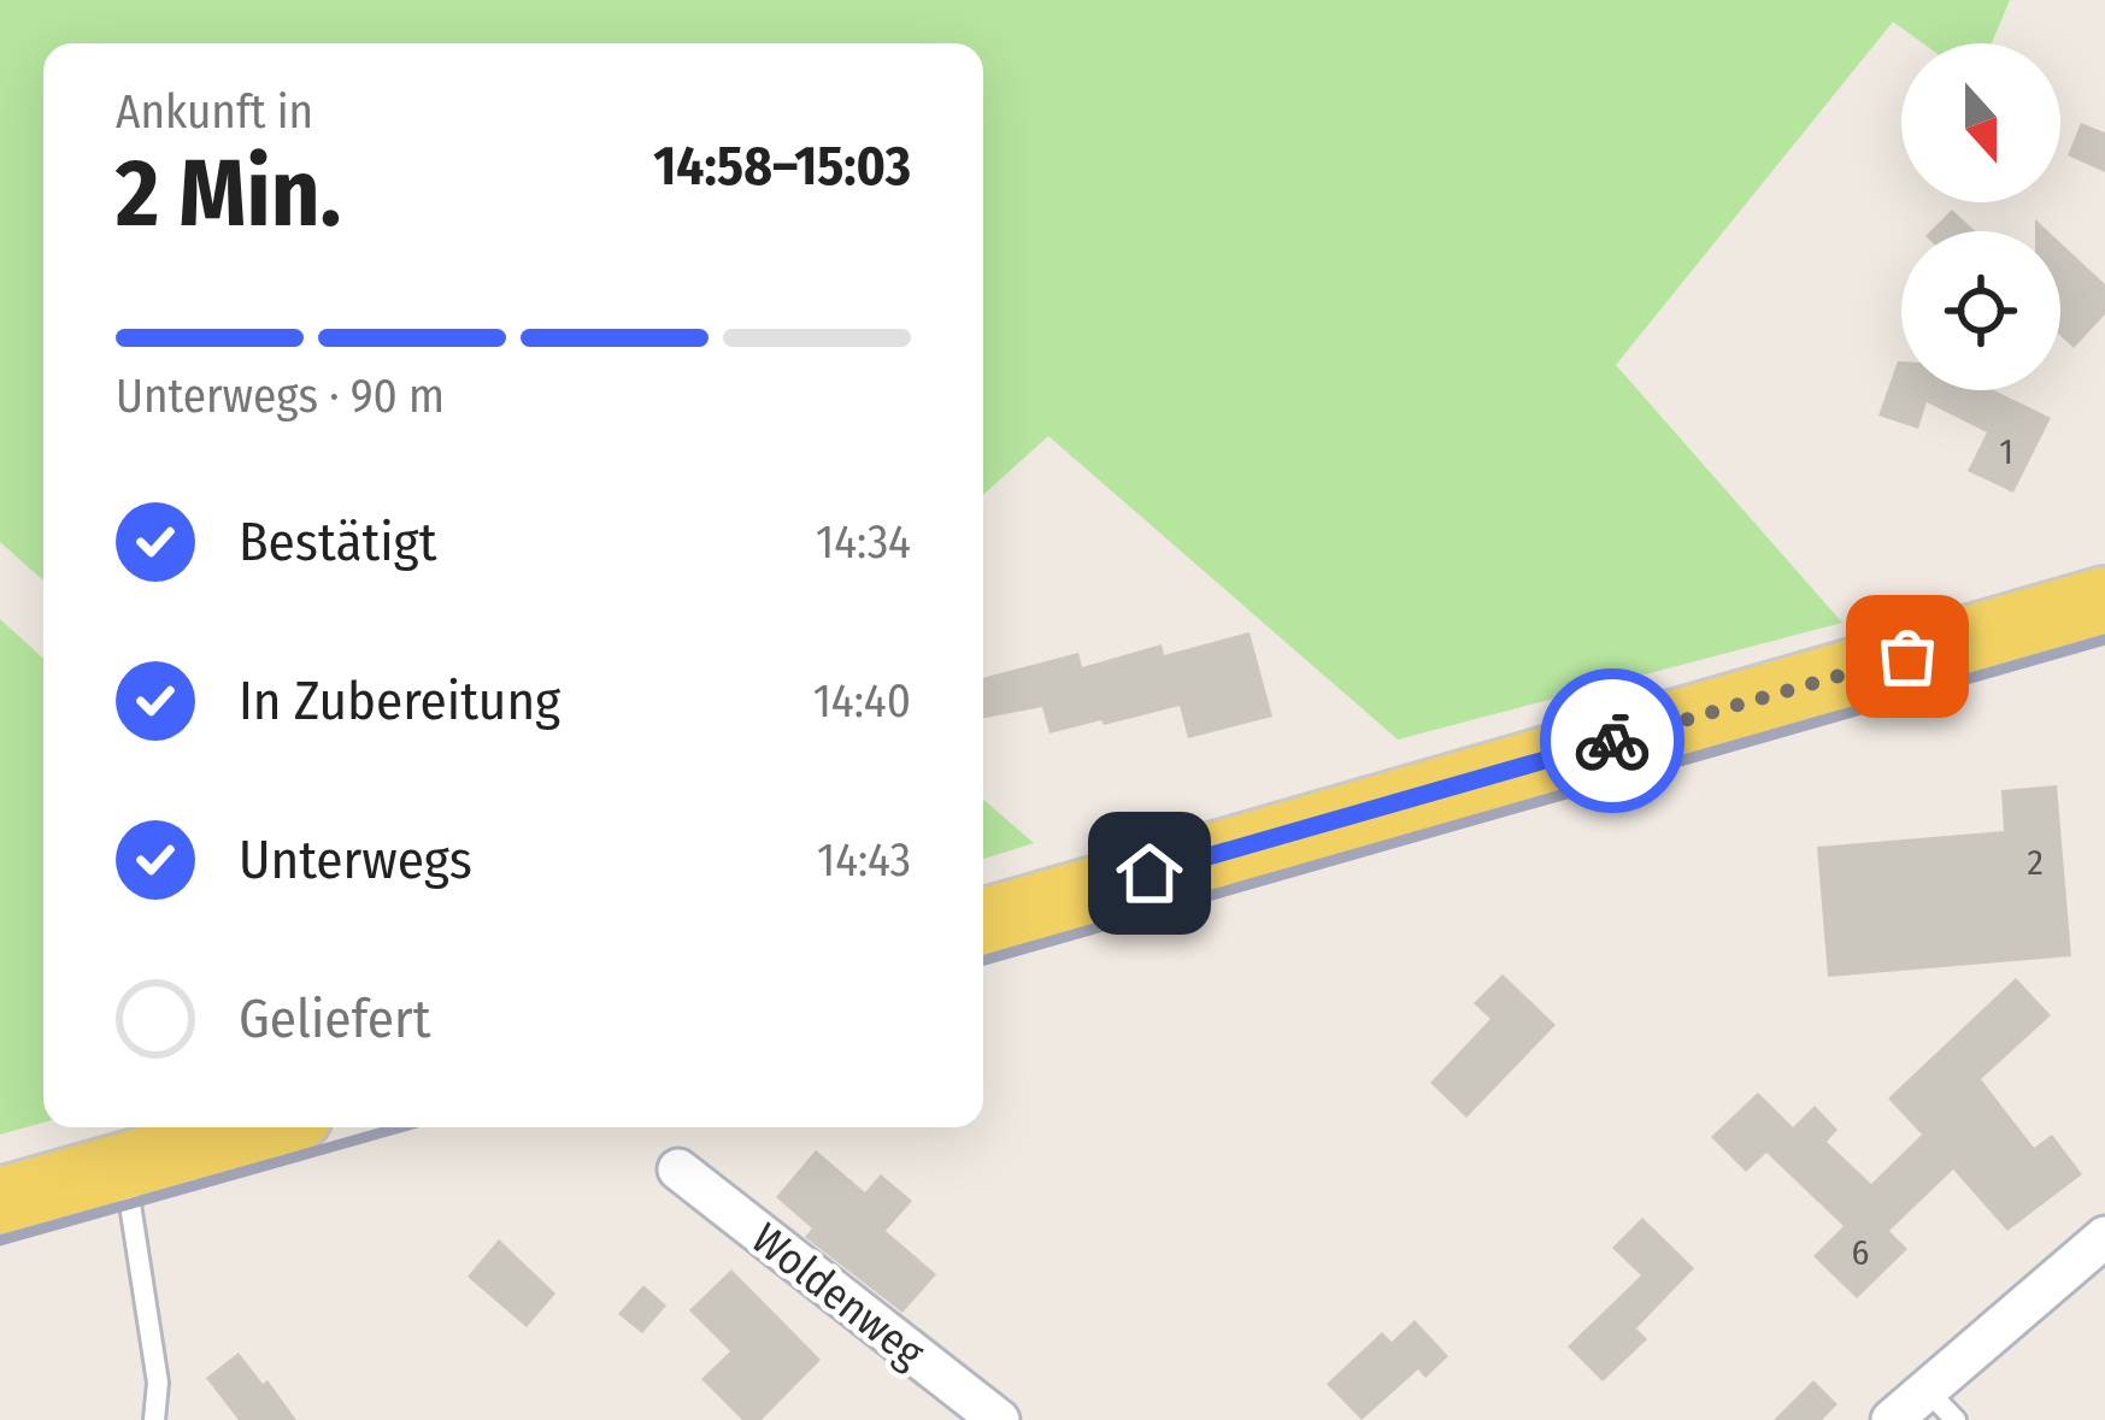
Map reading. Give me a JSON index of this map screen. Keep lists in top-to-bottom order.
{
  "streets": {
    "street": ["Woldenweg"]
  },
  "house_numbers": ["1", "2", "6"],
  "north": "bottom",
  "page": {
    "heading": ["2 Min.", "Ankunft in", "14:58–15:03"],
    "bar": "Unterwegs · 90 m",
    "list": [
      ["Bestätigt", "14:34"],
      ["In Zubereitung", "14:40"],
      ["Unterwegs", "14:43"],
      "Geliefert"
    ]
  }
}
